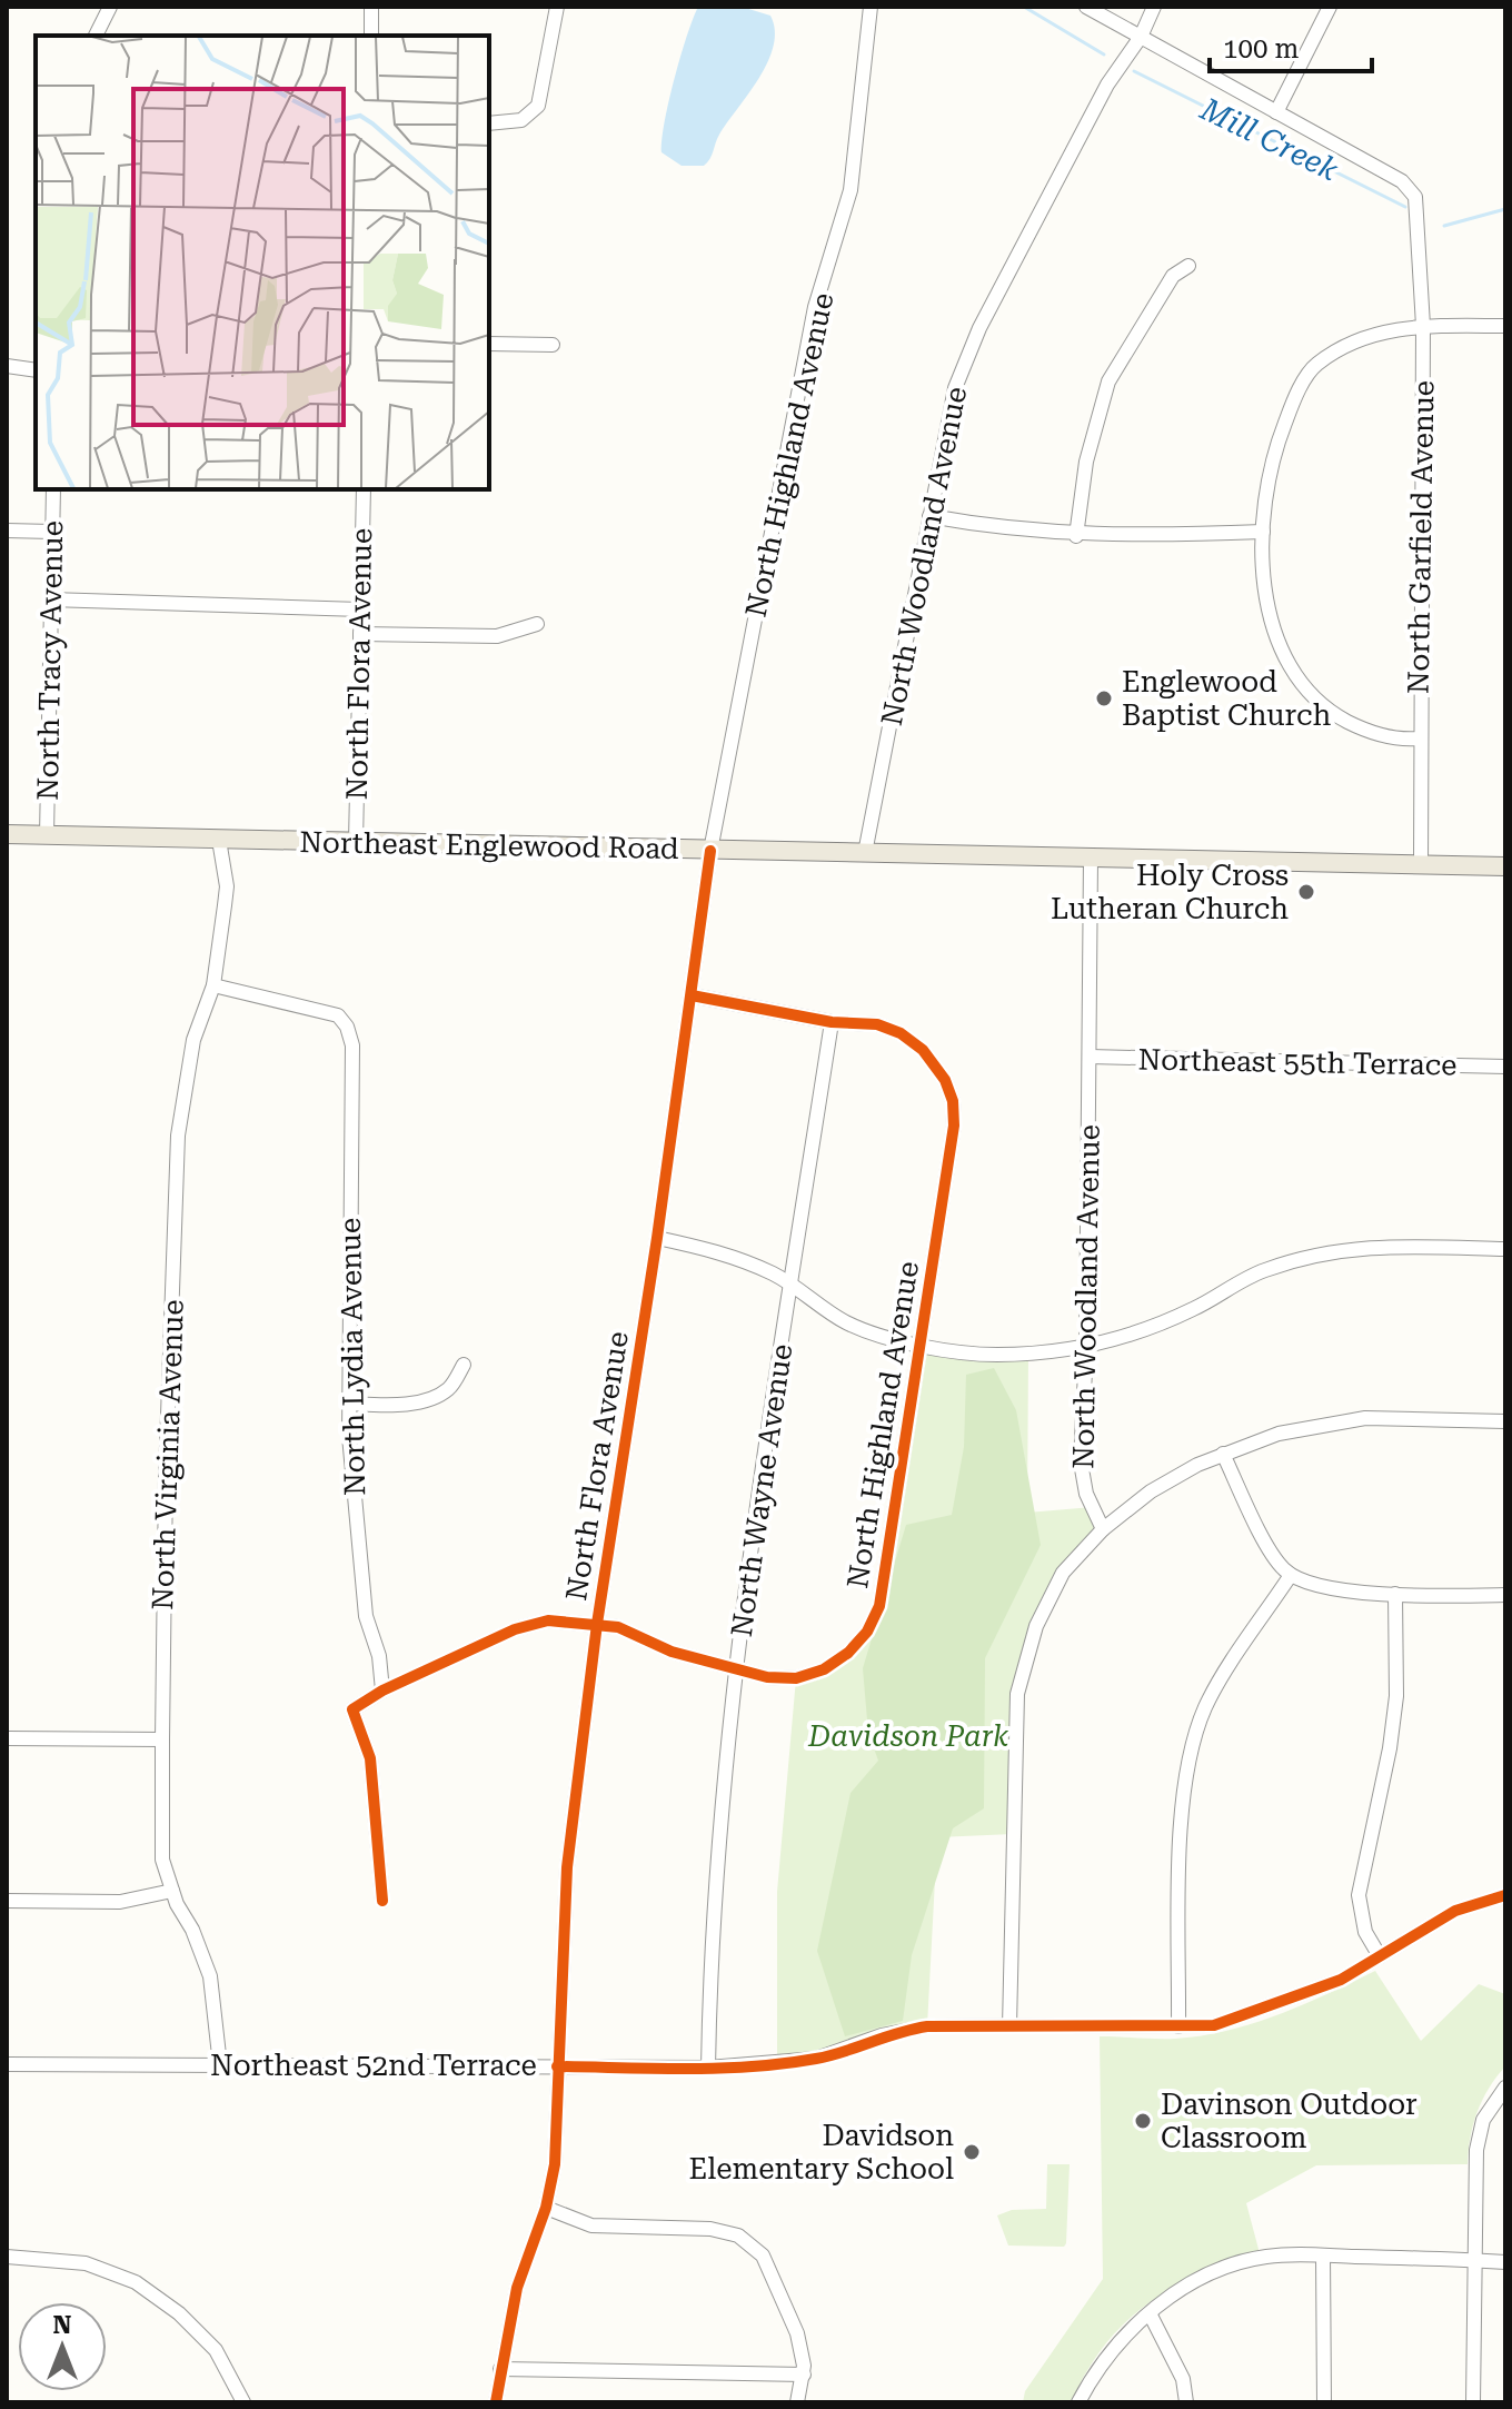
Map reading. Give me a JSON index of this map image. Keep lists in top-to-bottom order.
{
  "streets": {
    "main road": ["Northeast Englewood Road"],
    "street": [
      "North Highland Avenue",
      "North Garfield Avenue",
      "North Woodland Avenue",
      "North Tracy Avenue",
      "North Flora Avenue",
      "Northeast 55th Terrace",
      "North Lydia Avenue",
      "North Virginia Avenue",
      "North Wayne Avenue",
      "Northeast 52nd Terrace"
    ]
  },
  "crossings": [
    ["North Highland Avenue", "North Flora Avenue"],
    ["North Highland Avenue", "Northeast Englewood Road"],
    ["North Highland Avenue", "North Lydia Avenue"],
    ["North Highland Avenue", "North Wayne Avenue"],
    ["North Garfield Avenue", "Northeast Englewood Road"],
    ["North Woodland Avenue", "Northeast Englewood Road"],
    ["North Woodland Avenue", "Northeast 55th Terrace"],
    ["North Tracy Avenue", "Northeast Englewood Road"],
    ["North Flora Avenue", "Northeast Englewood Road"],
    ["North Flora Avenue", "Northeast 52nd Terrace"],
    ["Northeast Englewood Road", "North Virginia Avenue"],
    ["North Lydia Avenue", "North Virginia Avenue"],
    ["North Virginia Avenue", "Northeast 52nd Terrace"],
    ["North Wayne Avenue", "Northeast 52nd Terrace"]
  ],
  "water": ["Mill Creek"],
  "parks": ["Davidson Park"],
  "places": [
    "Englewood Baptist Church",
    "Holy Cross Lutheran Church",
    "Davinson Outdoor Classroom",
    "Davidson Elementary School"
  ],
  "scale_bar": "100 m",
  "north": "top"
}
